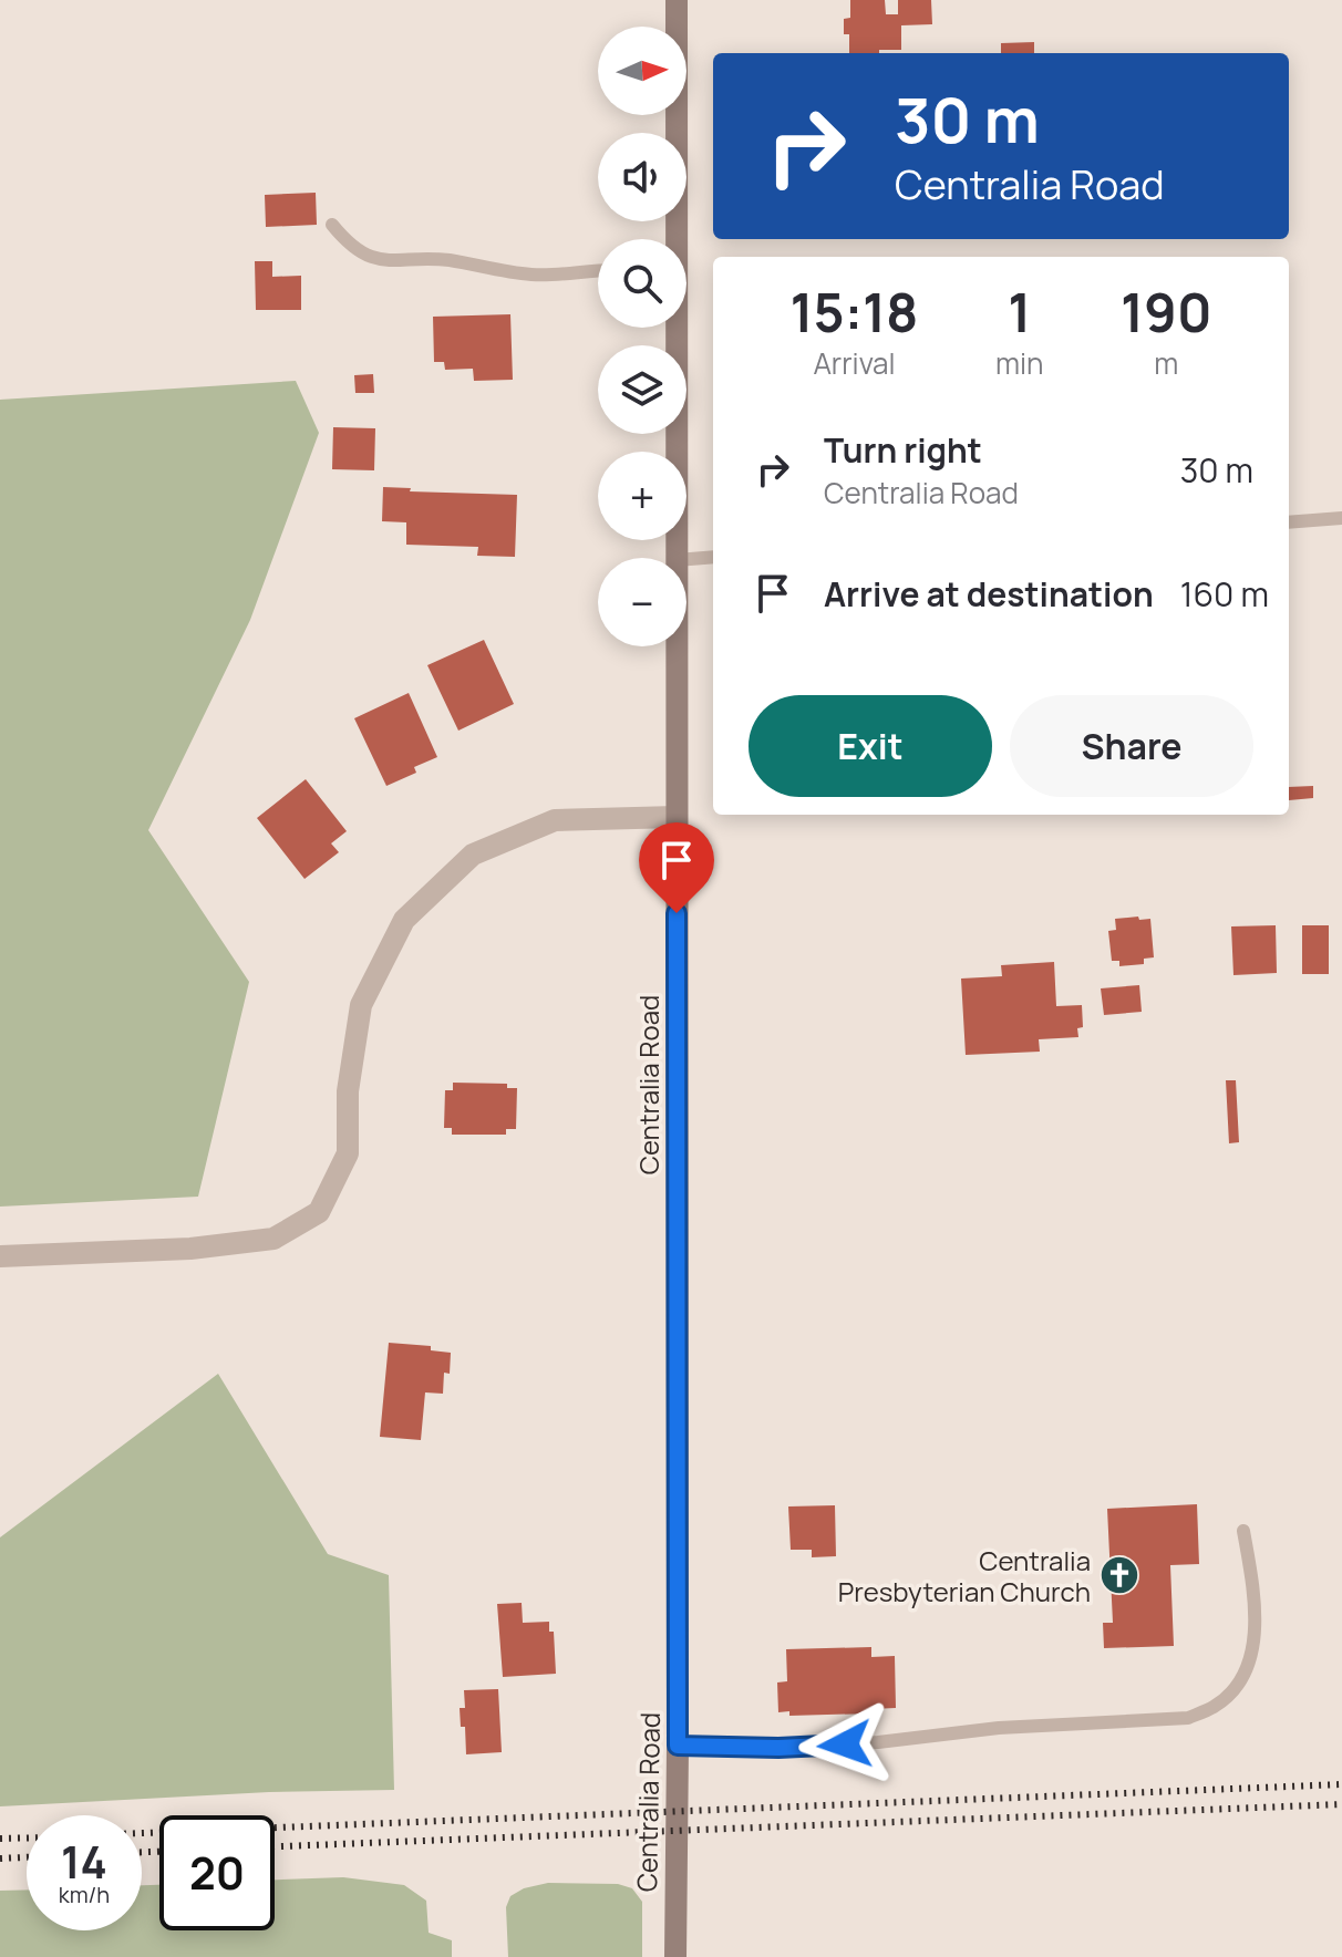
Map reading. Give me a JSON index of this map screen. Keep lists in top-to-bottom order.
{
  "streets": {
    "main road": ["Centralia Road"]
  },
  "places": {
    "church": ["Centralia Presbyterian Church"]
  },
  "north": "right",
  "page": {
    "map_buttons": ["+", "−"],
    "turn": ["30 m", "Centralia Road"],
    "eta": [
      "15:18",
      "Arrival",
      "1",
      "min",
      "190",
      "m"
    ],
    "list": [
      {
        "name": "Turn right",
        "note": "Centralia Road",
        "value": "30 m"
      },
      {
        "name": "Arrive at destination",
        "value": "160 m"
      }
    ],
    "buttons": ["Exit", "Share"],
    "speed": "14 km/h",
    "limit": "20"
  }
}
